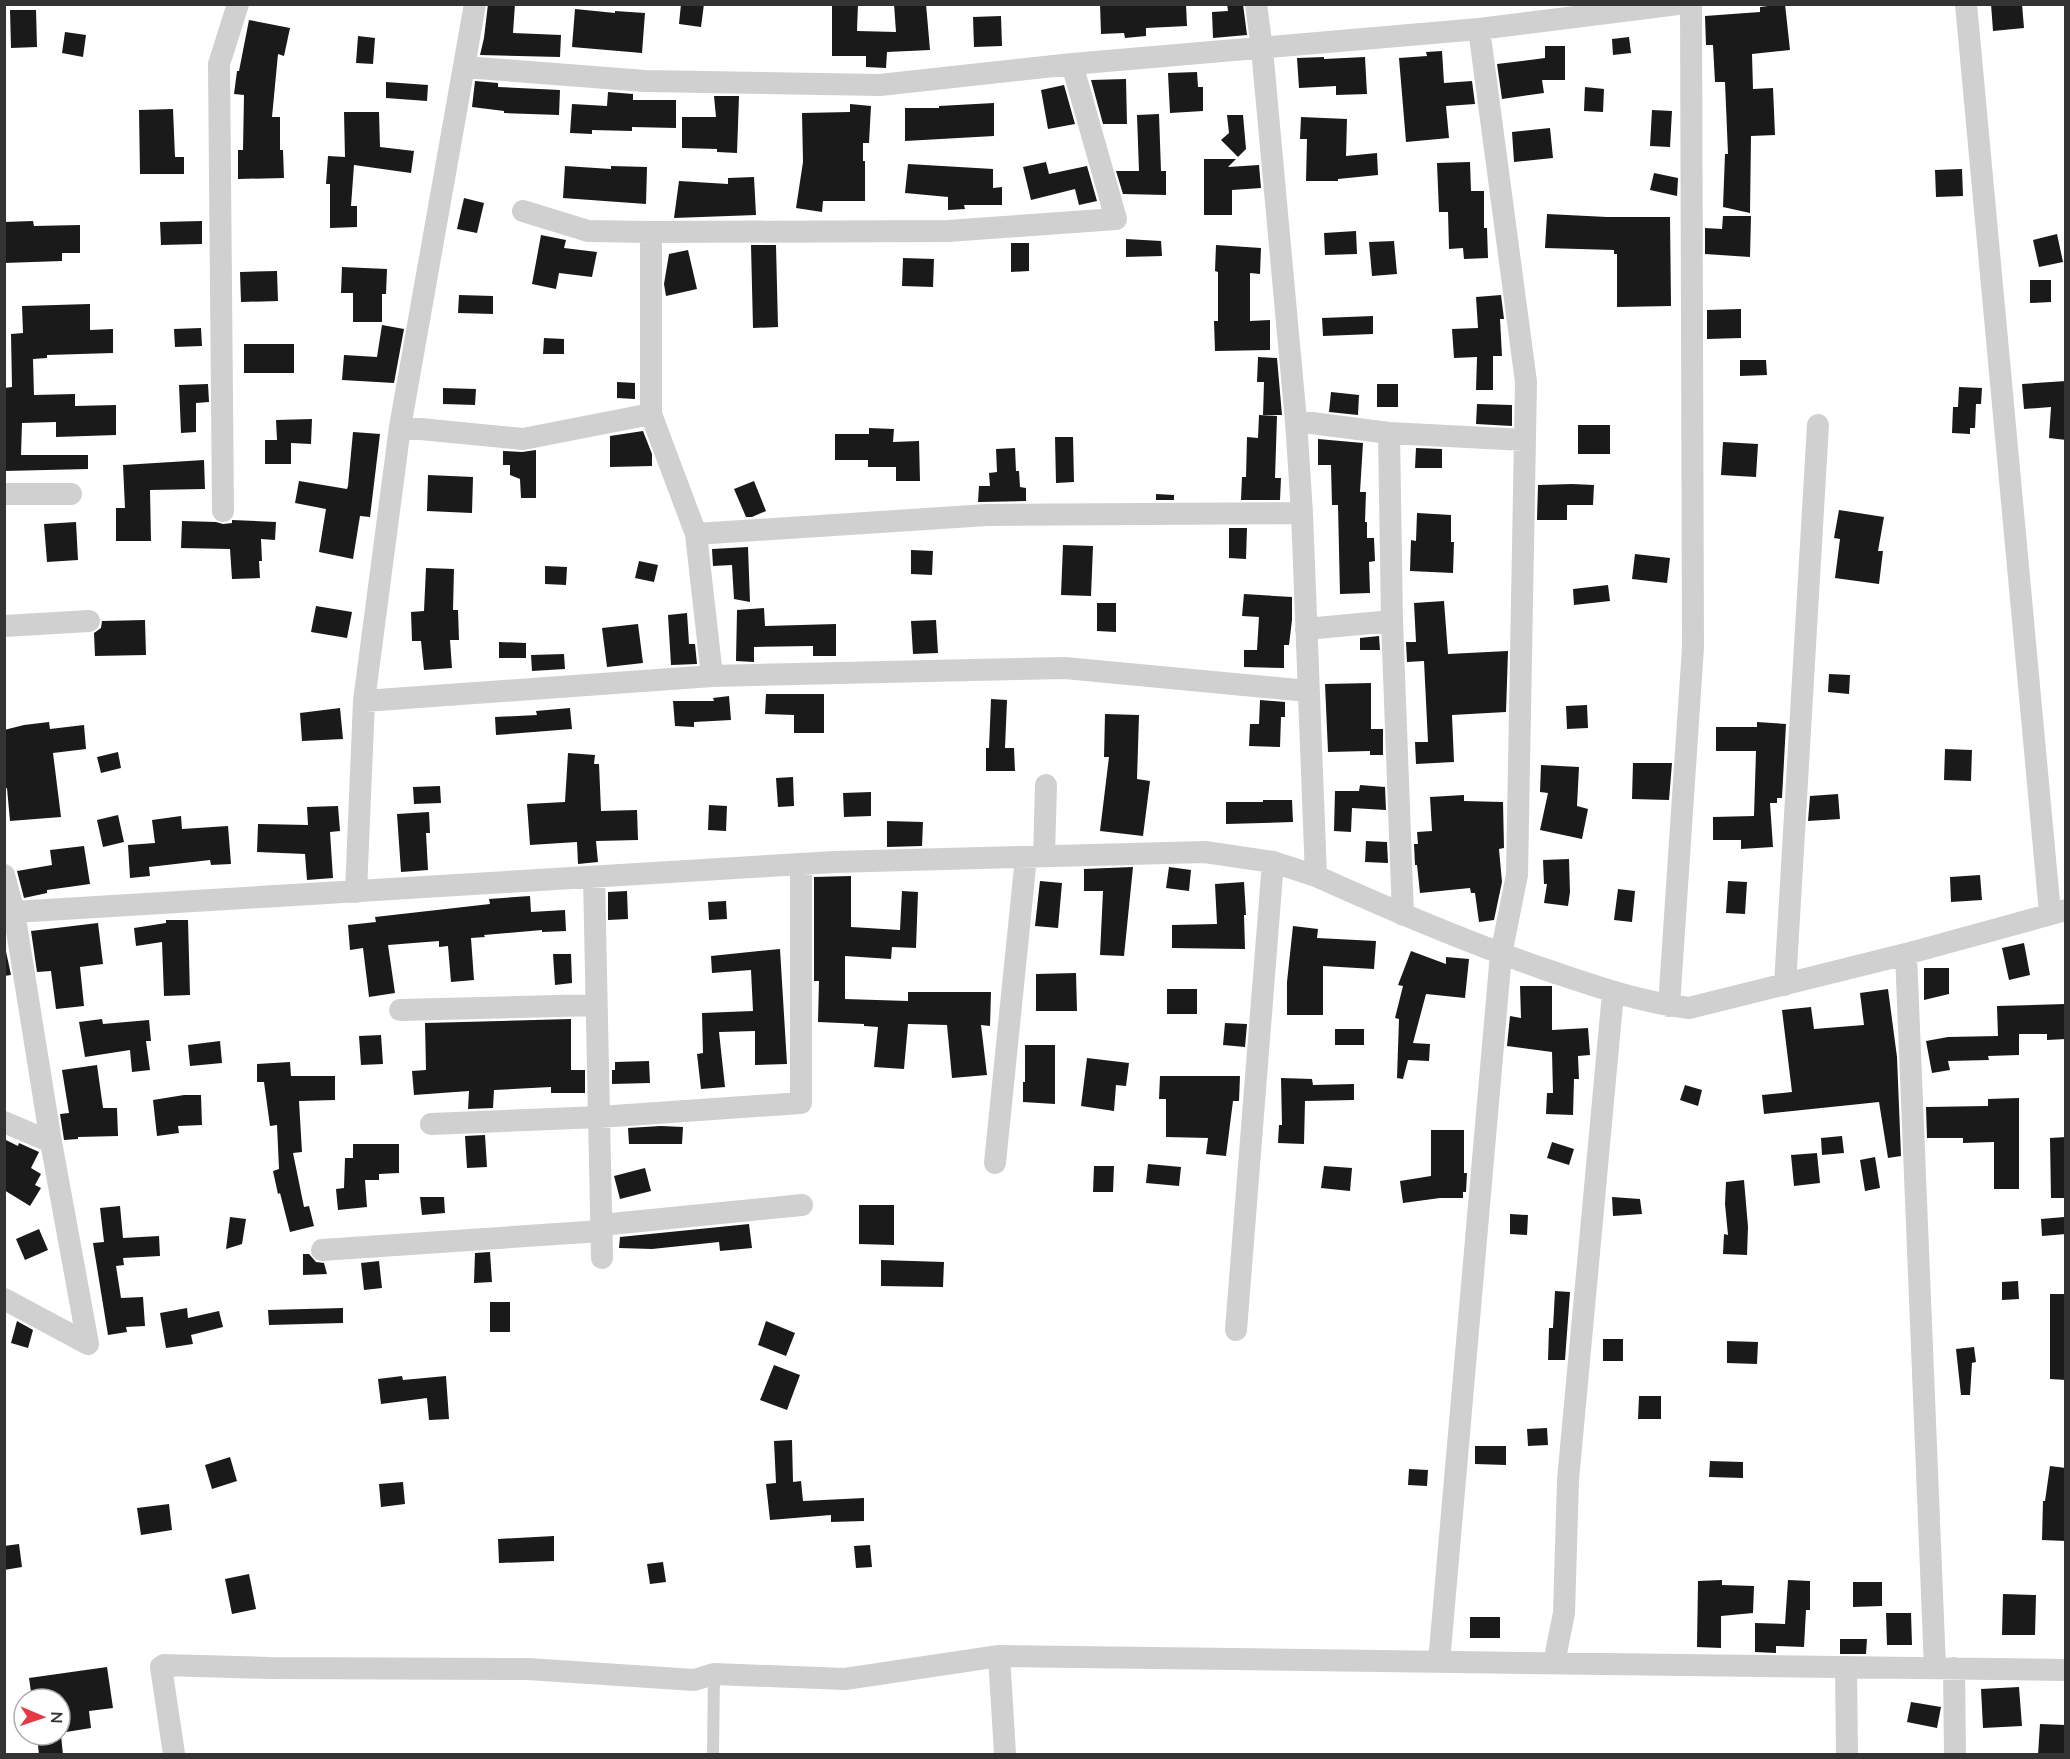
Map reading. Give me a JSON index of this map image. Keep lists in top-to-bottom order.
{
  "north": "right"
}
